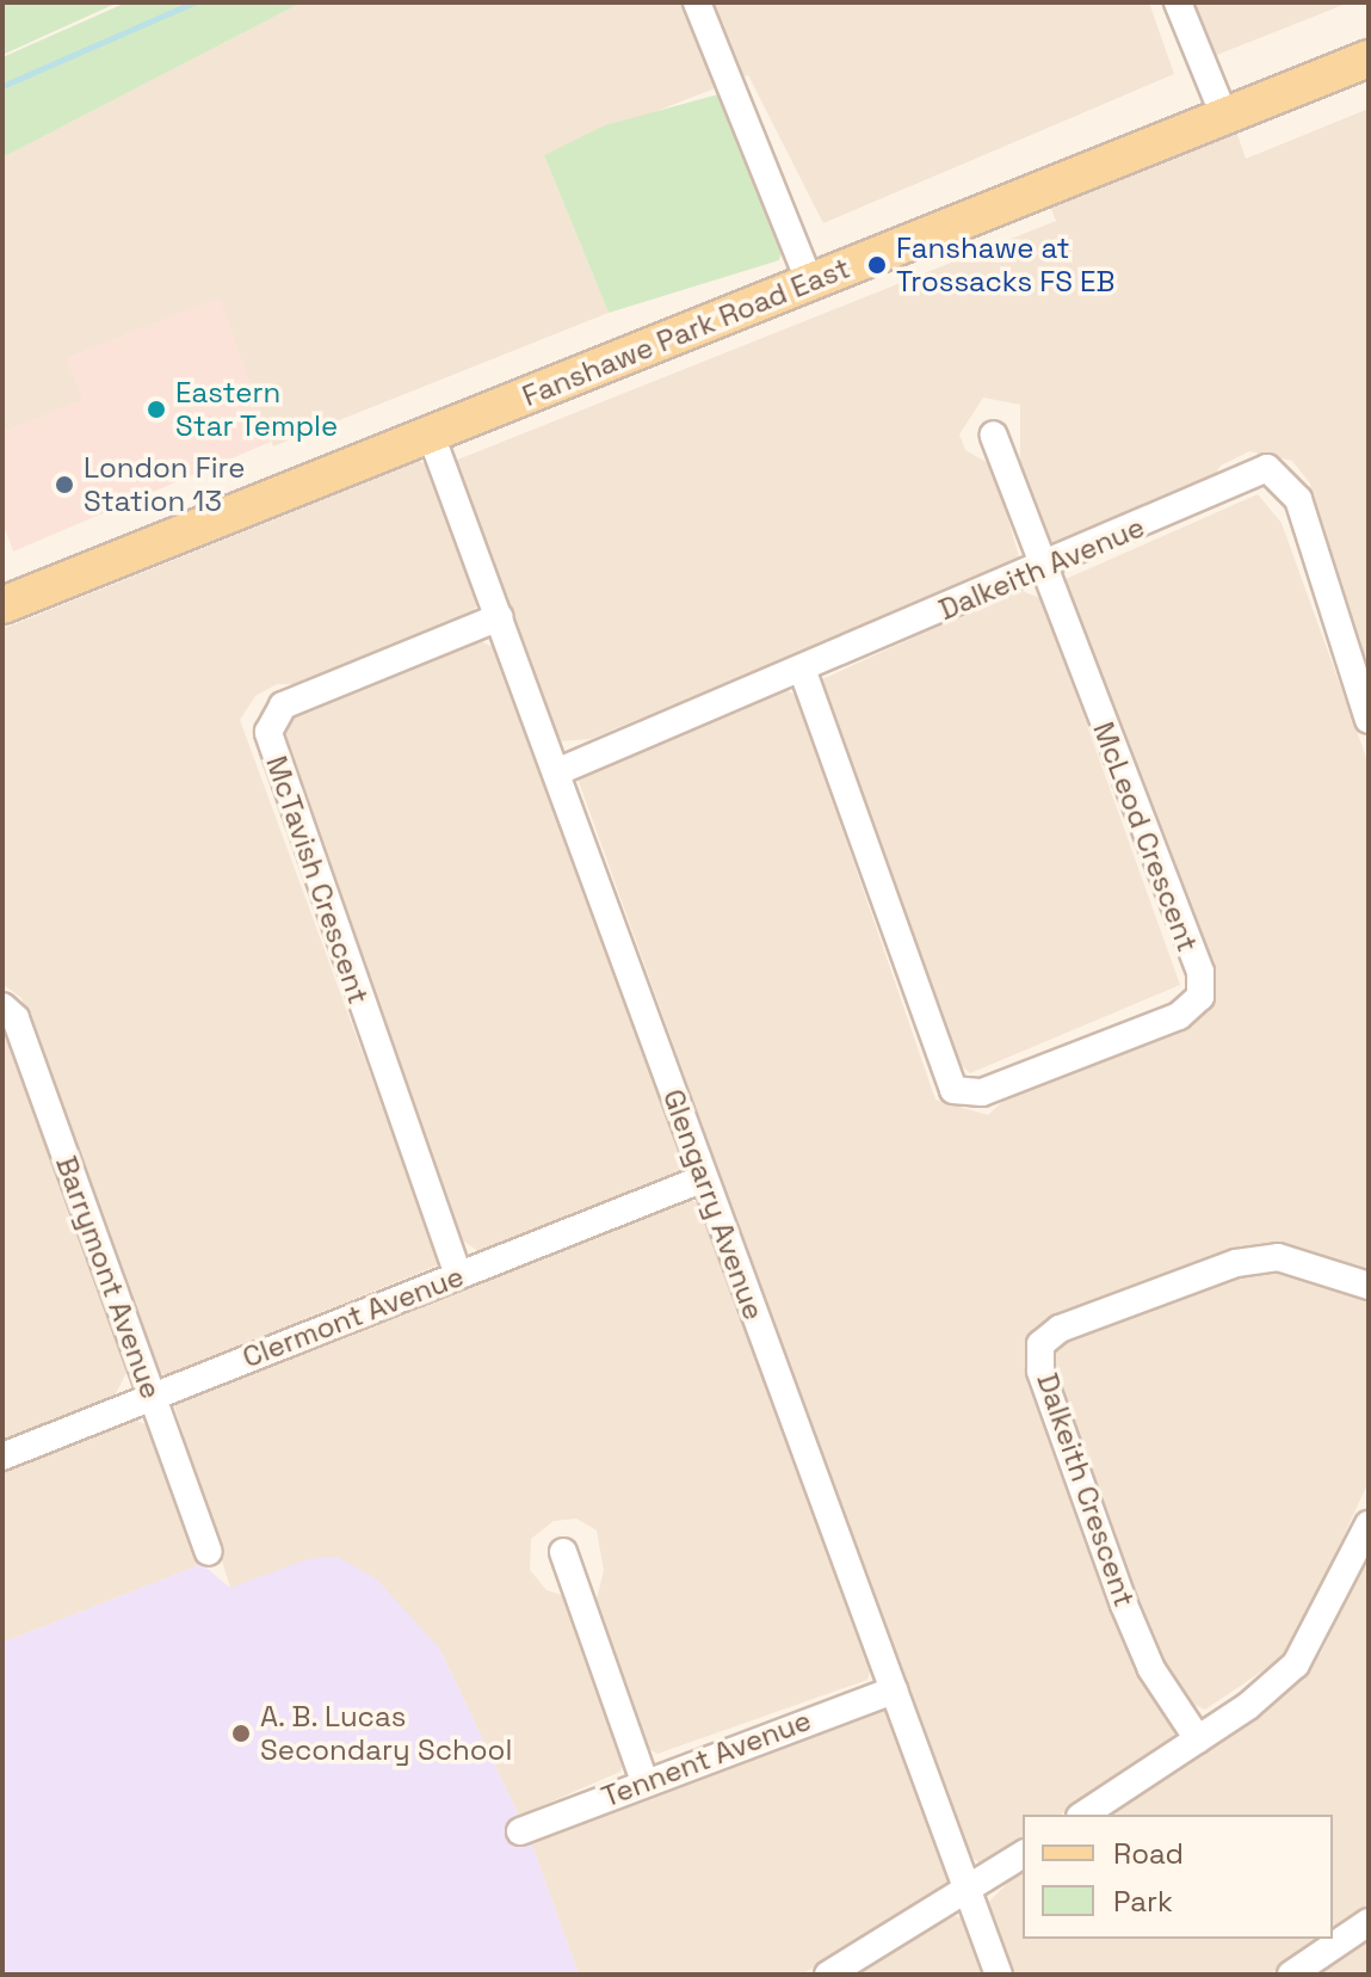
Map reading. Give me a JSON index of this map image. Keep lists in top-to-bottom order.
{
  "streets": {
    "main road": ["Fanshawe Park Road East"],
    "street": [
      "Dalkeith Avenue",
      "McLeod Crescent",
      "McTavish Crescent",
      "Glengarry Avenue",
      "Barrymont Avenue",
      "Clermont Avenue",
      "Dalkeith Crescent",
      "Tennent Avenue"
    ]
  },
  "crossings": [
    ["Fanshawe Park Road East", "Glengarry Avenue"],
    ["Dalkeith Avenue", "McLeod Crescent"],
    ["Dalkeith Avenue", "Glengarry Avenue"],
    ["McTavish Crescent", "Glengarry Avenue"],
    ["McTavish Crescent", "Clermont Avenue"],
    ["Glengarry Avenue", "Clermont Avenue"],
    ["Glengarry Avenue", "Tennent Avenue"],
    ["Barrymont Avenue", "Clermont Avenue"]
  ],
  "places": [
    "Fanshawe at Trossacks FS EB",
    "Eastern Star Temple",
    "London Fire Station 13",
    "A. B. Lucas Secondary School"
  ],
  "legend": ["Road", "Park"]
}
